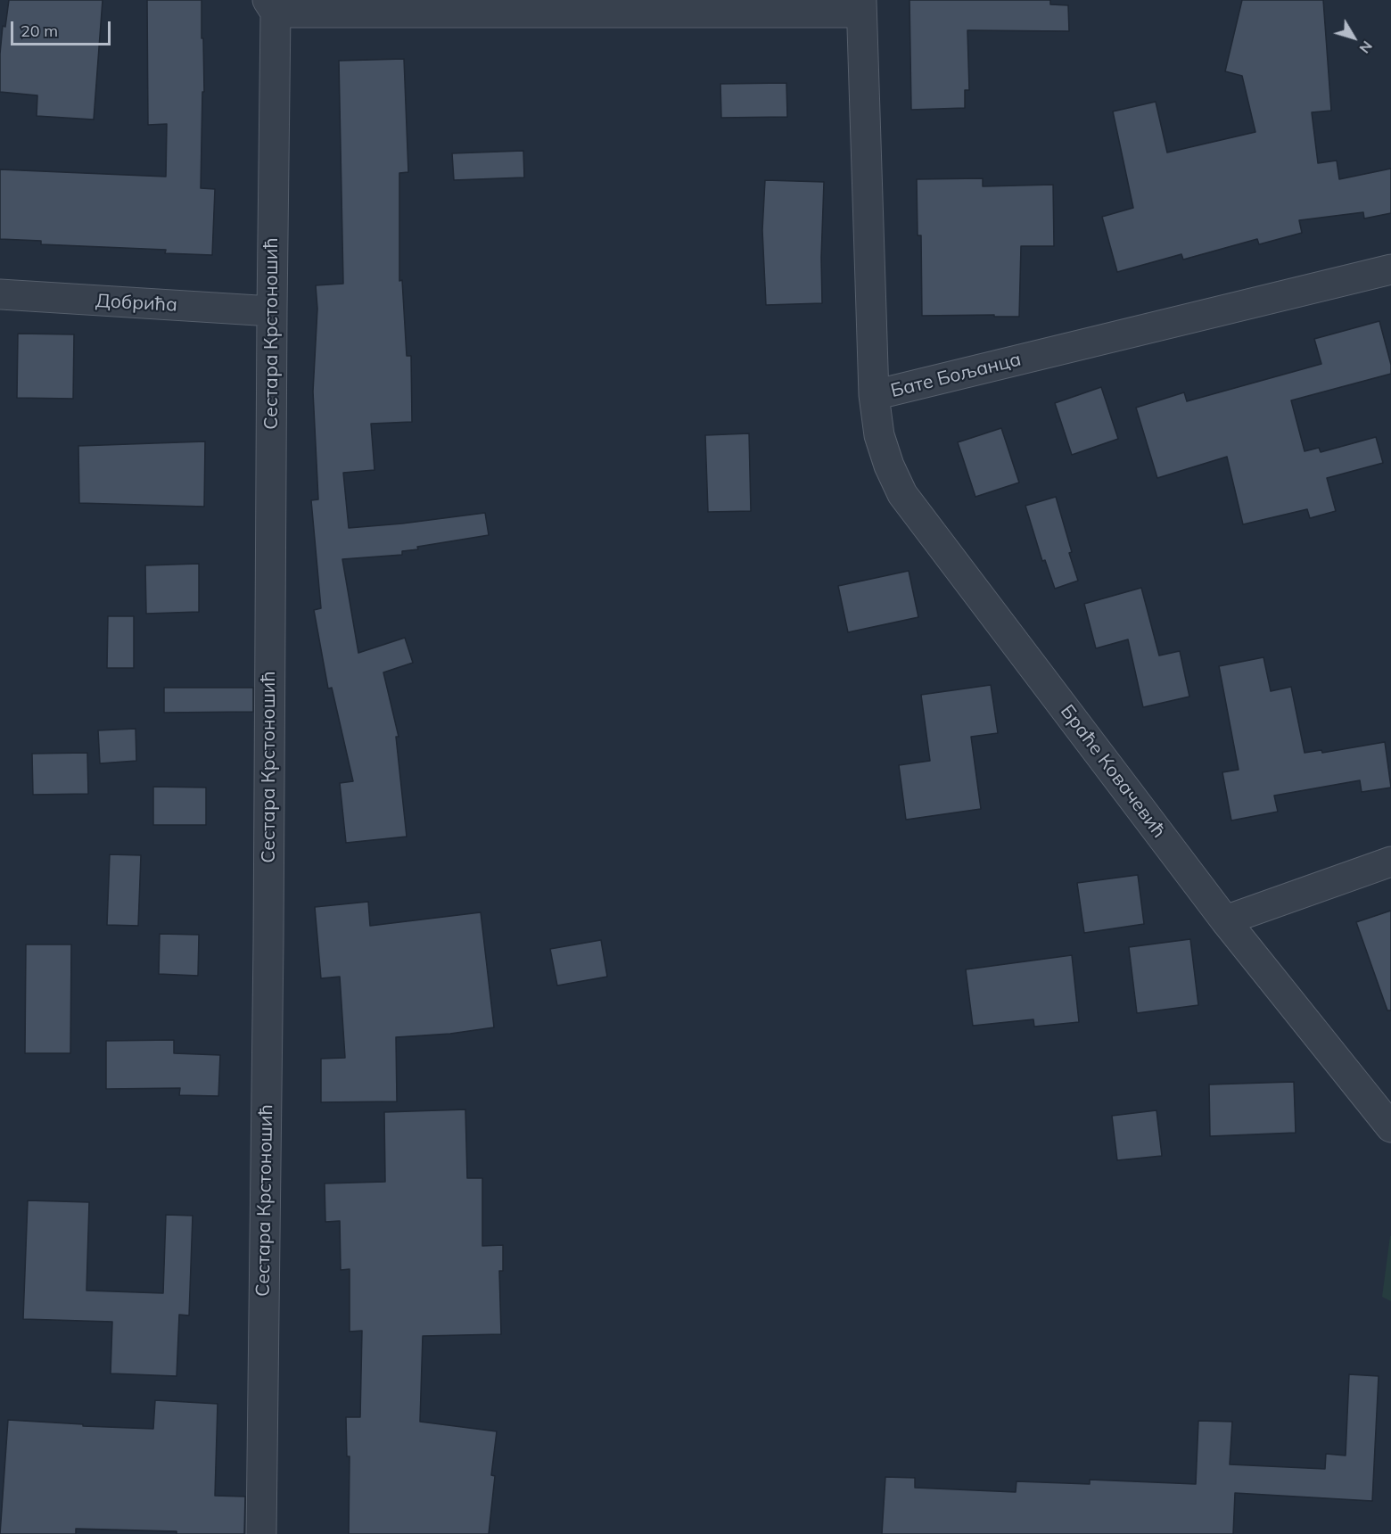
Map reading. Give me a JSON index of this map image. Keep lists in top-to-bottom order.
{
  "streets": {
    "street": [
      "Добрића",
      "Сестара Крстоношић",
      "Бате Бољанца",
      "Браће Ковачевић"
    ]
  },
  "crossings": [
    ["Добрића", "Сестара Крстоношић"],
    ["Бате Бољанца", "Браће Ковачевић"]
  ],
  "scale_bar": "20 m",
  "north": "bottom right"
}
